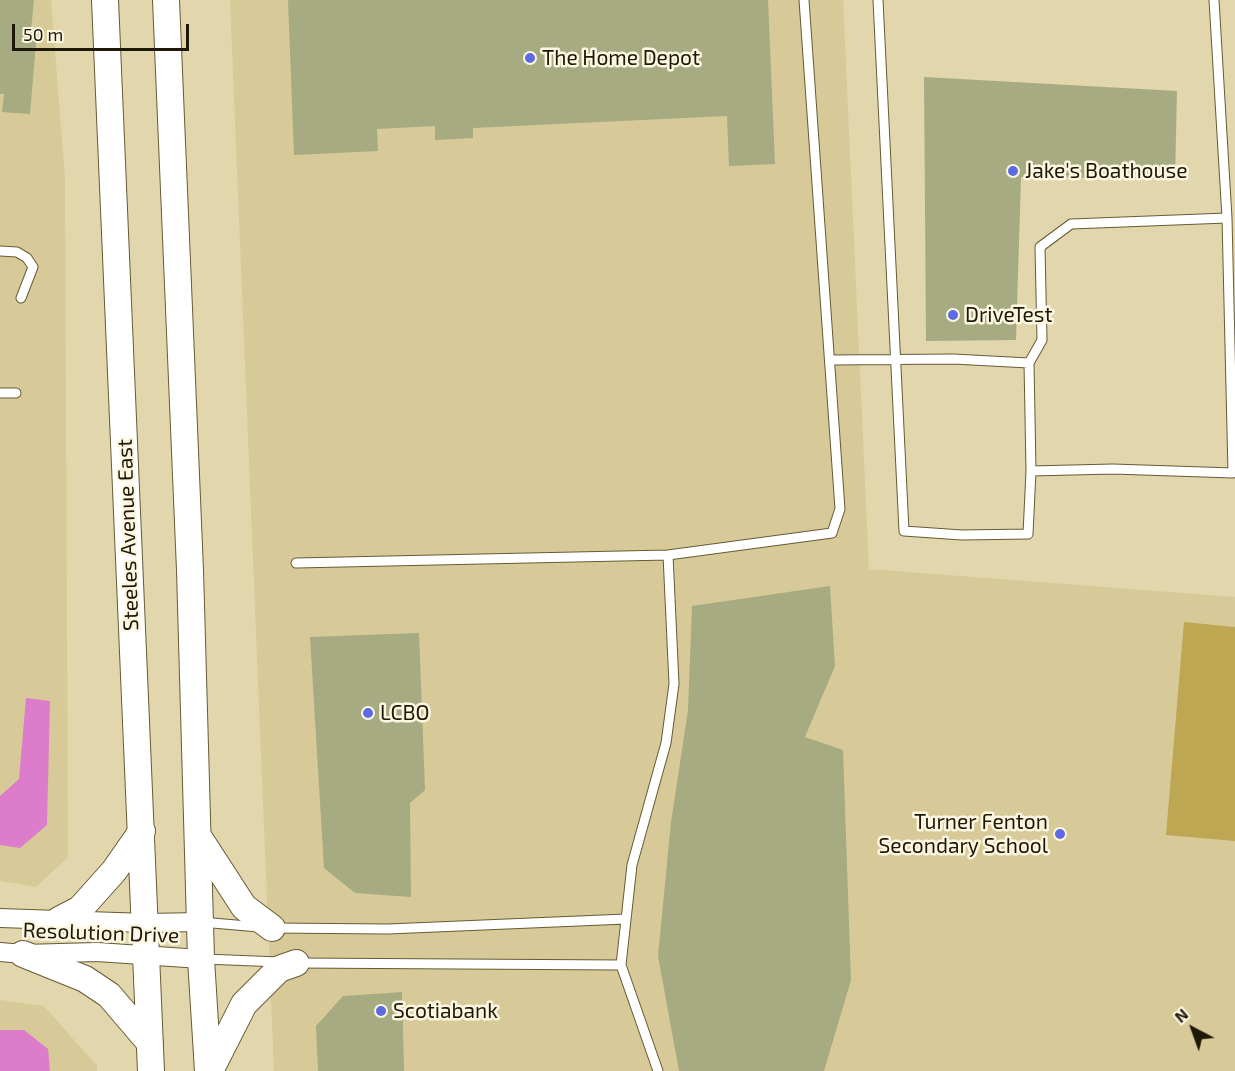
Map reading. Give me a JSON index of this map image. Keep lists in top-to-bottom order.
{
  "streets": {
    "main road": ["Steeles Avenue East"],
    "street": ["Resolution Drive"]
  },
  "crossings": [
    ["Steeles Avenue East", "Resolution Drive"]
  ],
  "places": [
    "The Home Depot",
    "Jake's Boathouse",
    "DriveTest",
    "LCBO",
    "Turner Fenton Secondary School",
    "Scotiabank"
  ],
  "scale_bar": "50 m",
  "north": "top left"
}
